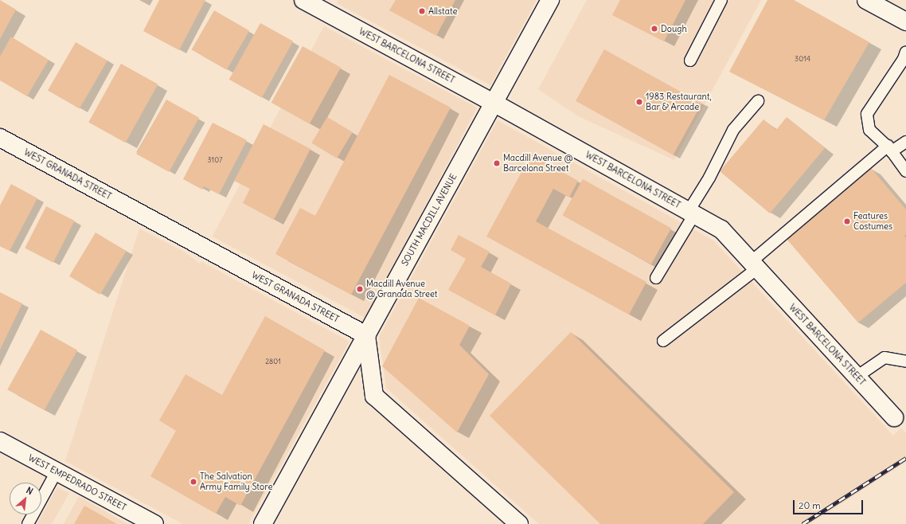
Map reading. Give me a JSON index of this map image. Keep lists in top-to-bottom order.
{
  "streets": {
    "street": [
      "WEST BARCELONA STREET",
      "WEST GRANADA STREET",
      "SOUTH MACDILL AVENUE",
      "WEST EMPEDRADO STREET"
    ]
  },
  "crossings": [
    ["WEST BARCELONA STREET", "SOUTH MACDILL AVENUE"],
    ["WEST GRANADA STREET", "SOUTH MACDILL AVENUE"]
  ],
  "places": [
    "Allstate",
    "Dough",
    "1983 Restaurant, Bar & Arcade",
    "Macdill Avenue @ Barcelona Street",
    "Features Costumes",
    "Macdill Avenue @ Granada Street",
    "The Salvation Army Family Store"
  ],
  "house_numbers": ["3014", "3107", "2801"],
  "scale_bar": "20 m",
  "north": "top right"
}
